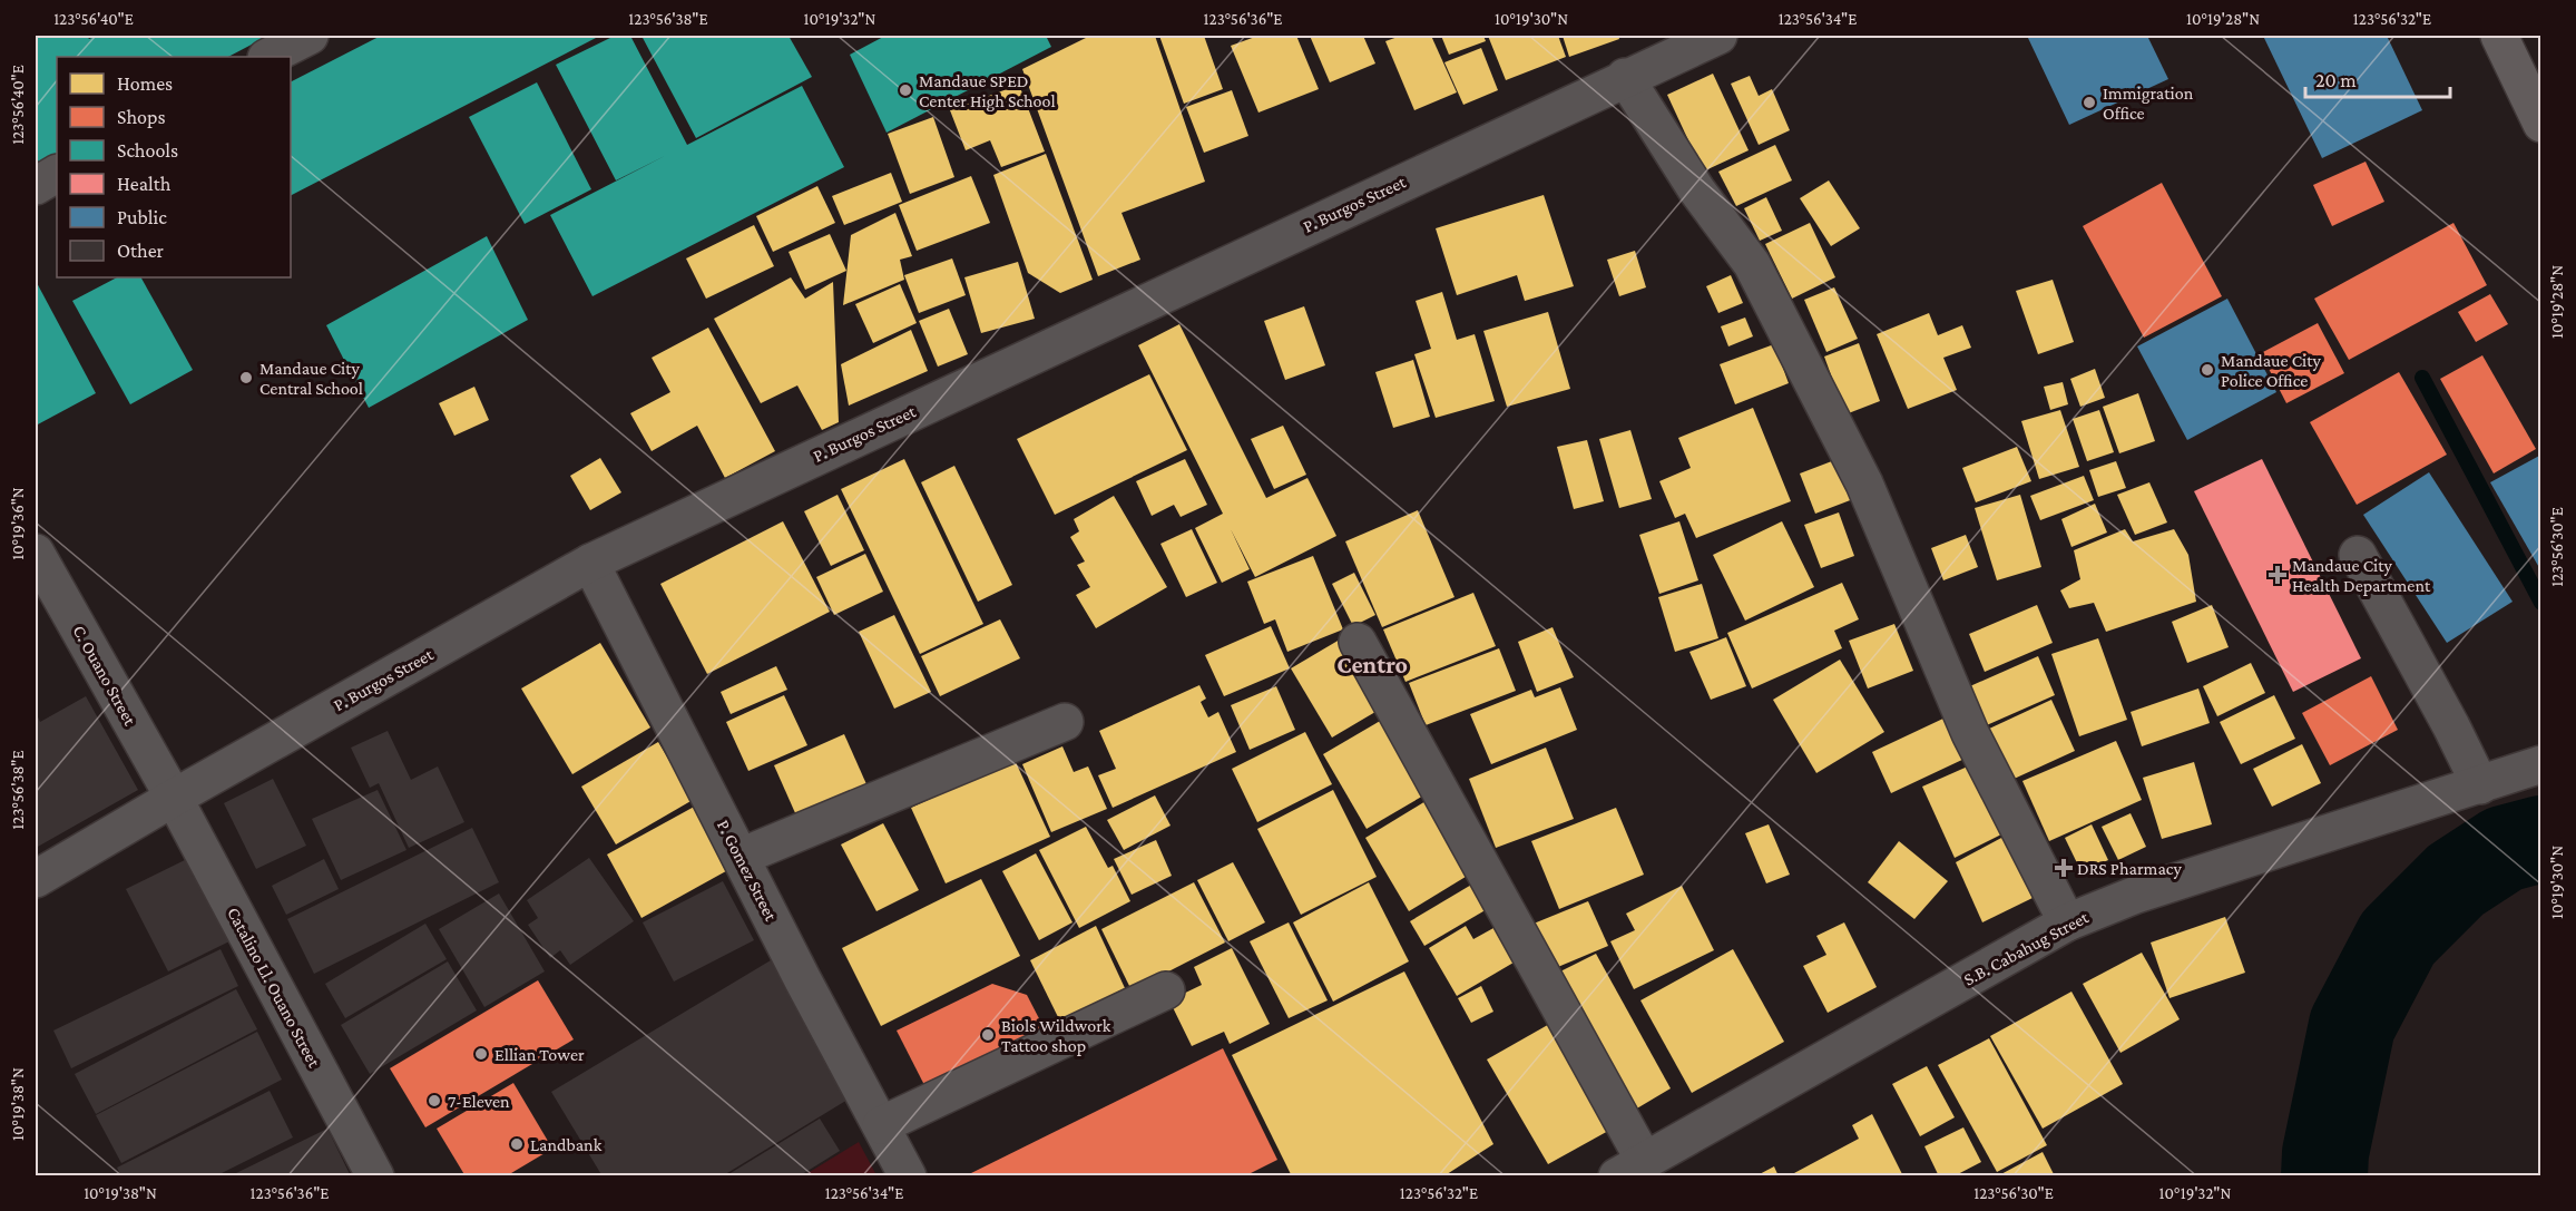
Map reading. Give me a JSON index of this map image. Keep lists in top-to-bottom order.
{
  "streets": {
    "street": [
      "P. Burgos Street",
      "C. Ouano Street",
      "P. Gomez Street",
      "S.B. Cabahug Street",
      "Catalino Ll. Ouano Street"
    ]
  },
  "crossings": [
    ["P. Burgos Street", "C. Ouano Street"],
    ["P. Burgos Street", "P. Gomez Street"],
    ["P. Burgos Street", "Catalino Ll. Ouano Street"],
    ["C. Ouano Street", "Catalino Ll. Ouano Street"]
  ],
  "districts": ["Centro"],
  "places": {
    "other": [
      "Mandaue SPED Center High School",
      "Immigration Office",
      "Mandaue City Police Office",
      "Mandaue City Central School",
      "Biols Wildwork Tattoo shop",
      "Ellian Tower",
      "7-Eleven",
      "Landbank"
    ],
    "health": ["Mandaue City Health Department", "DRS Pharmacy"]
  },
  "legend": [
    "Homes",
    "Shops",
    "Schools",
    "Health",
    "Public",
    "Other"
  ],
  "scale_bar": "20 m",
  "coordinates": [
    "123°56'40\"E",
    "123°56'38\"E",
    "10°19'32\"N",
    "123°56'36\"E",
    "10°19'30\"N",
    "123°56'34\"E",
    "10°19'28\"N",
    "123°56'32\"E",
    "10°19'36\"N",
    "123°56'30\"E",
    "10°19'38\"N"
  ]
}
